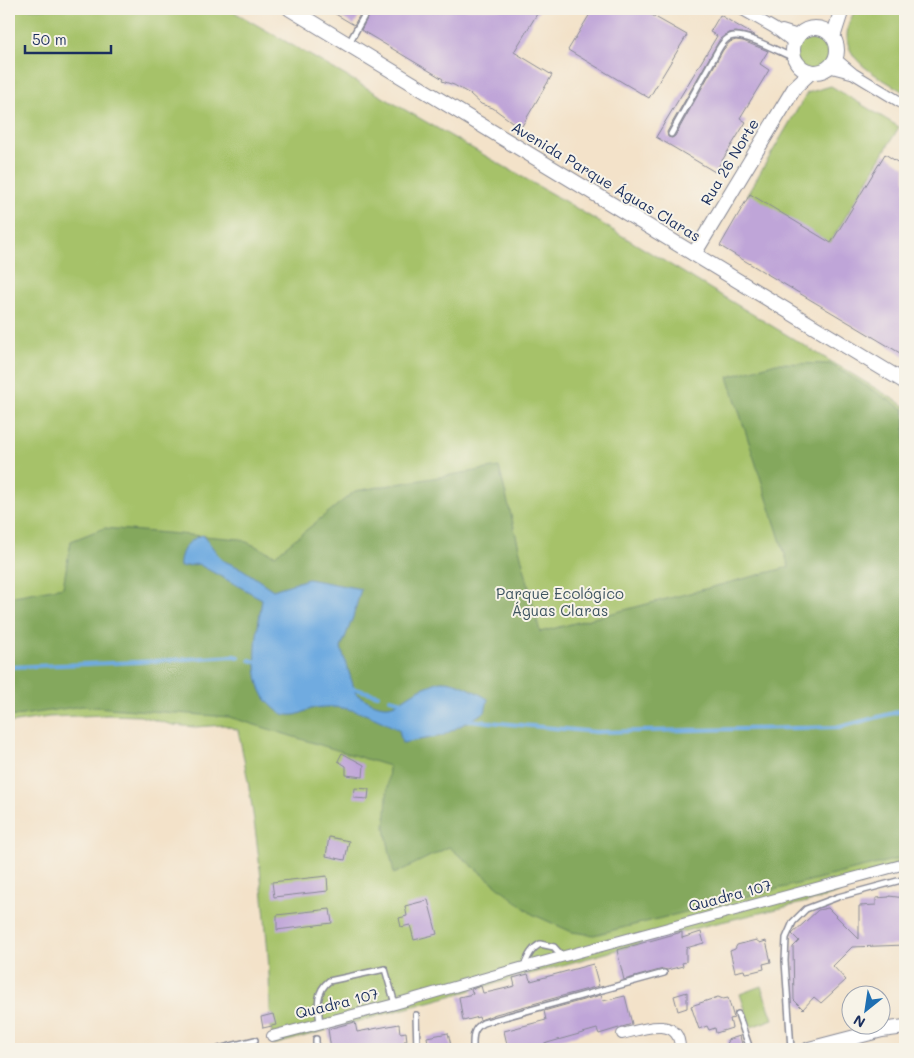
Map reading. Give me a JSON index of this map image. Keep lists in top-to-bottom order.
{
  "streets": {
    "street": ["Rua 26 Norte", "Avenida Parque Águas Claras", "Quadra 107"]
  },
  "crossings": [
    ["Rua 26 Norte", "Avenida Parque Águas Claras"]
  ],
  "parks": ["Parque Ecológico Águas Claras"],
  "scale_bar": "50 m",
  "north": "bottom left"
}
